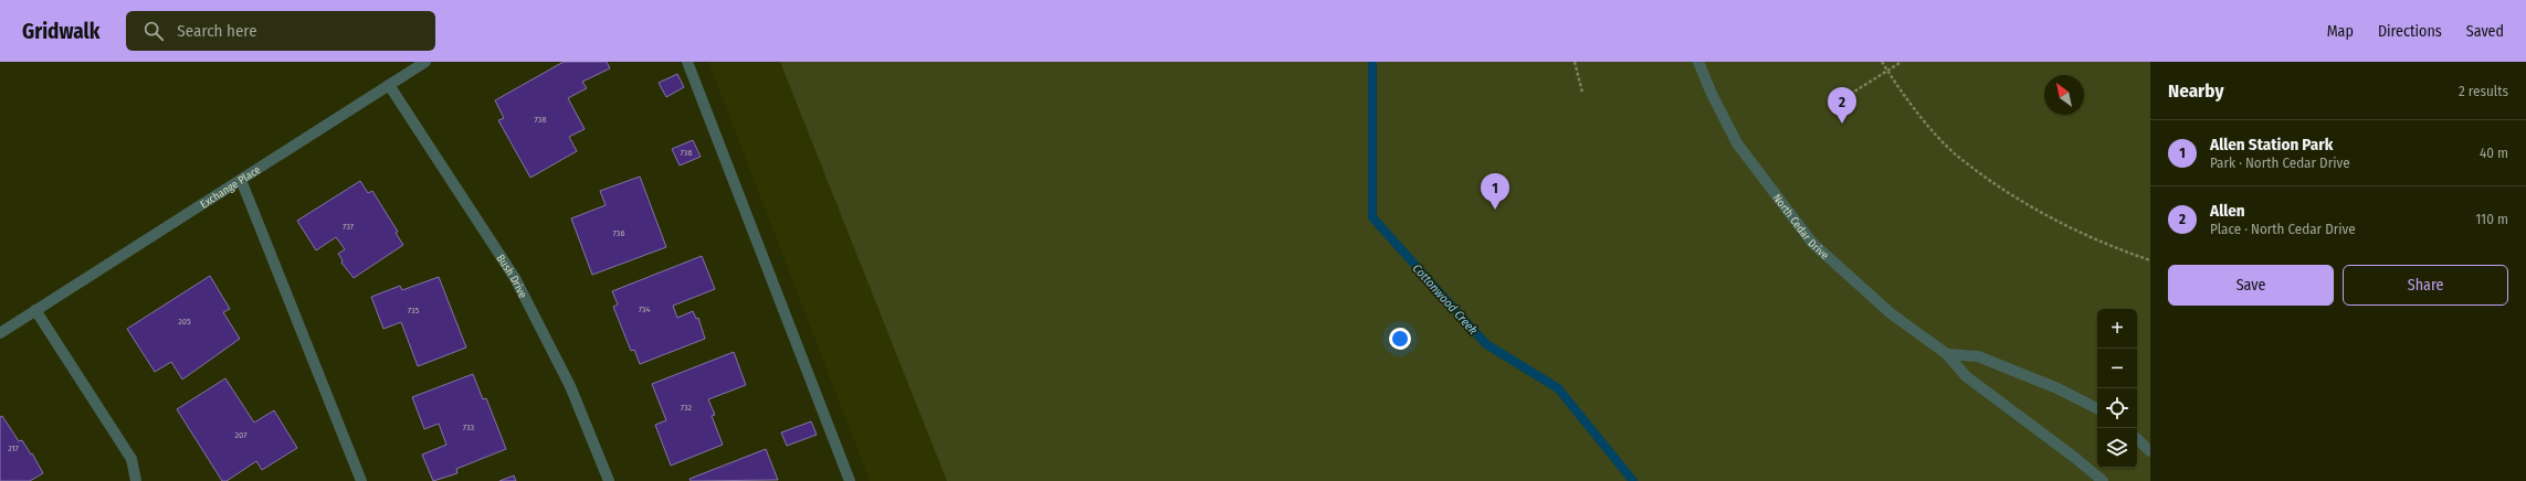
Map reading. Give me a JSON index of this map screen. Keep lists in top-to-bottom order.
{
  "streets": {
    "street": ["Exchange Place", "North Cedar Drive", "Bush Drive"]
  },
  "crossings": [
    ["Exchange Place", "Bush Drive"]
  ],
  "water": ["Cottonwood Creek"],
  "house_numbers": [
    "738",
    "736",
    "737",
    "736",
    "734",
    "735",
    "205",
    "732",
    "733",
    "207",
    "217"
  ],
  "north": "top left",
  "page": {
    "header": "Gridwalk",
    "search": "Search here",
    "nav": ["Map", "Directions", "Saved"],
    "heading": ["Nearby", "2 results"],
    "pins": ["2", "1"],
    "list": [
      {
        "mark": "1",
        "name": "Allen Station Park",
        "note": "Park · North Cedar Drive",
        "value": "40 m"
      },
      {
        "mark": "2",
        "name": "Allen",
        "note": "Place · North Cedar Drive",
        "value": "110 m"
      }
    ],
    "buttons": ["Save", "Share"],
    "map_buttons": ["+", "−"]
  }
}
